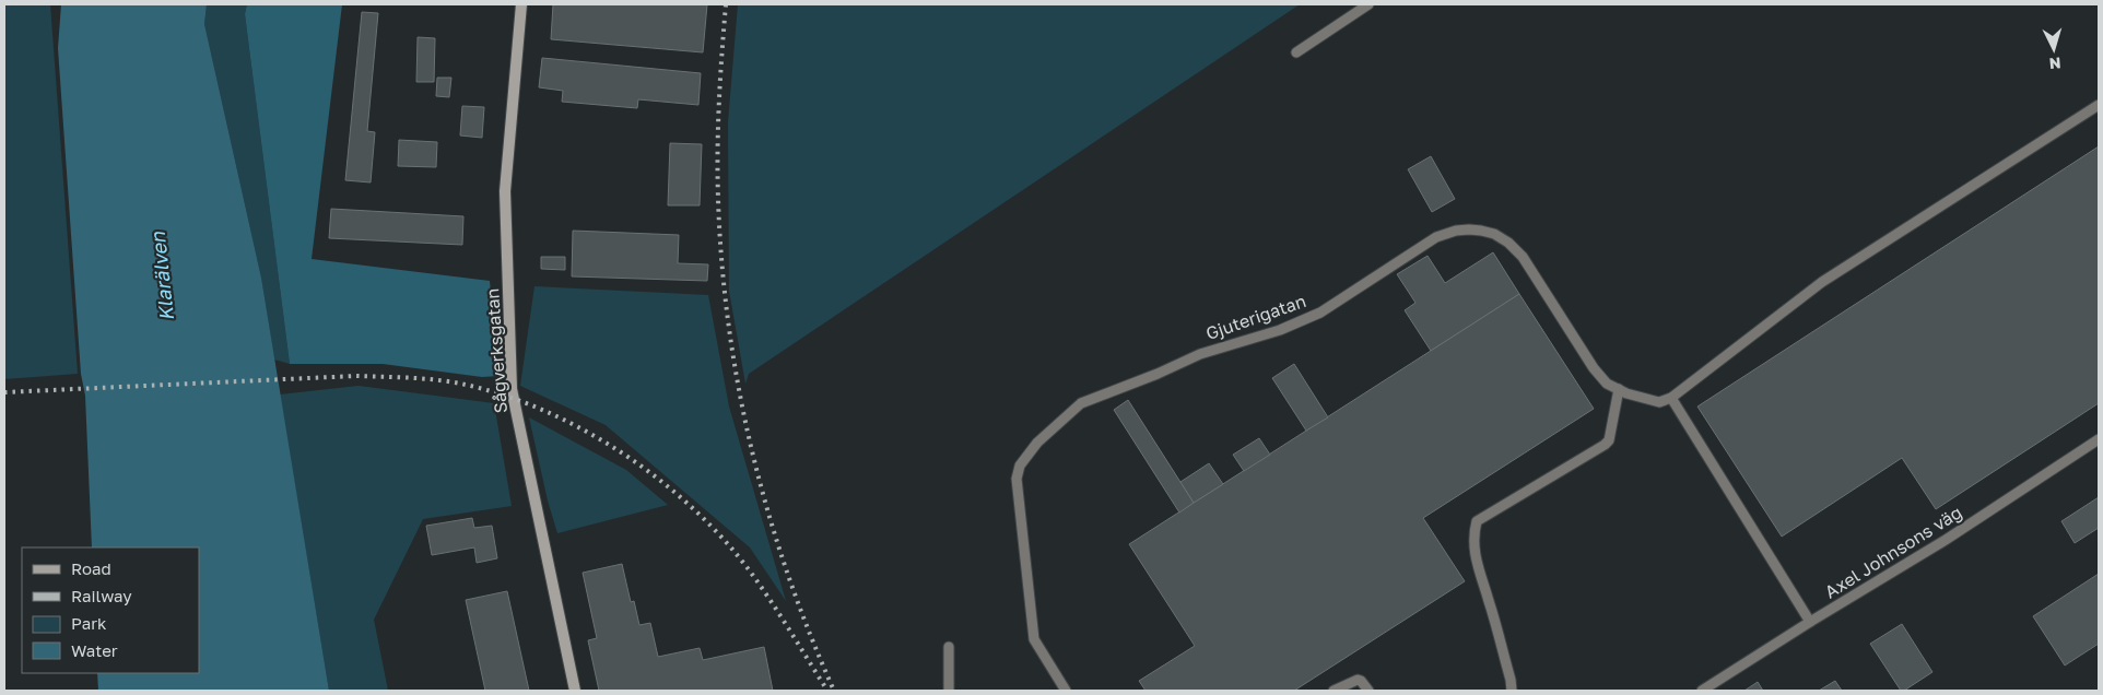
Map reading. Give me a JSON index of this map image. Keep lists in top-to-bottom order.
{
  "streets": {
    "street": ["Sågverksgatan"],
    "lane": ["Gjuterigatan", "Axel Johnsons väg"]
  },
  "water": ["Klarälven"],
  "legend": [
    "Road",
    "Railway",
    "Park",
    "Water"
  ],
  "north": "bottom"
}
